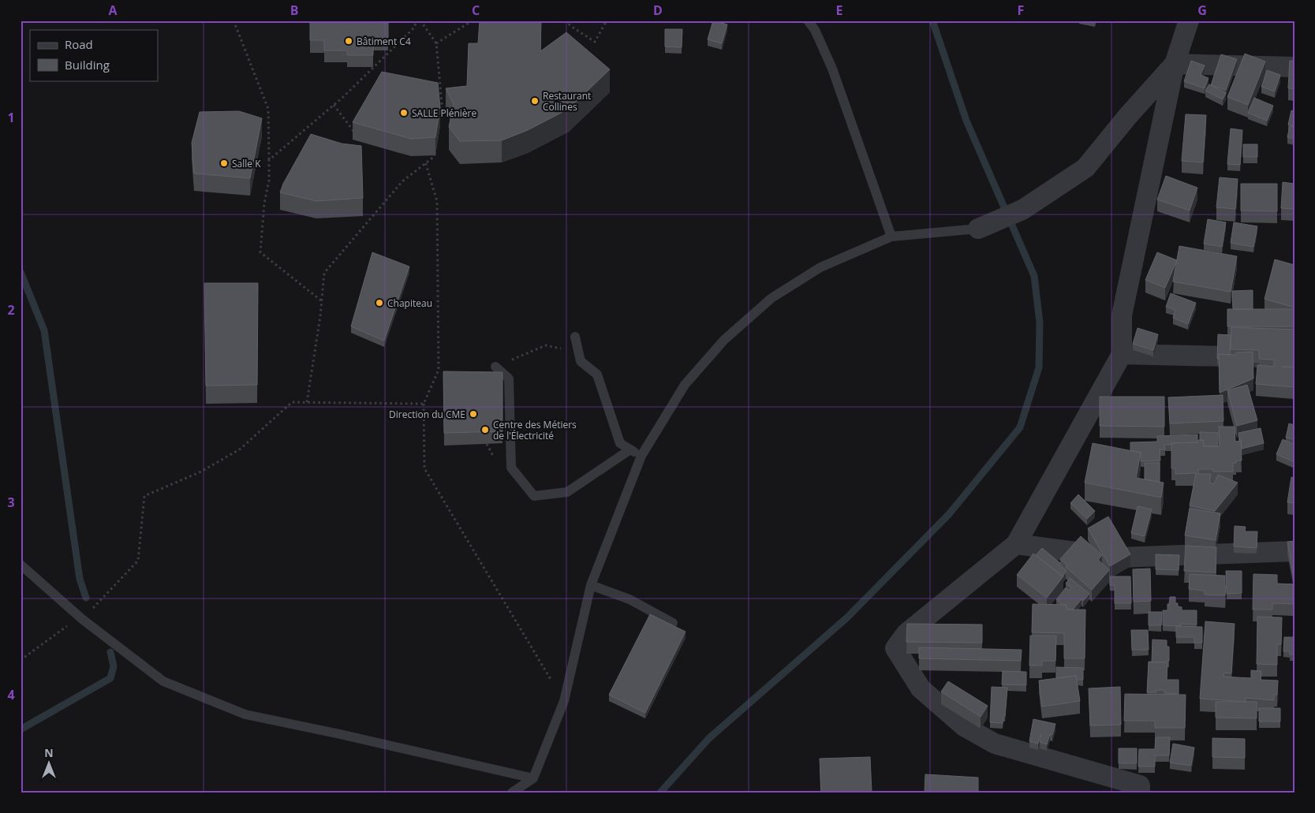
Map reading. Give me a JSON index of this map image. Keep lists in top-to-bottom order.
{
  "places": [
    "Bâtiment C4",
    "Restaurant Collines",
    "SALLE Plénière",
    "Salle K",
    "Chapiteau",
    "Direction du CME",
    "Centre des Métiers de l'Électricité"
  ],
  "legend": ["Road", "Building"],
  "north": "top",
  "grid": {
    "columns": [
      "A",
      "B",
      "C",
      "D",
      "E",
      "F",
      "G"
    ],
    "rows": [
      "1",
      "2",
      "3",
      "4"
    ]
  }
}
